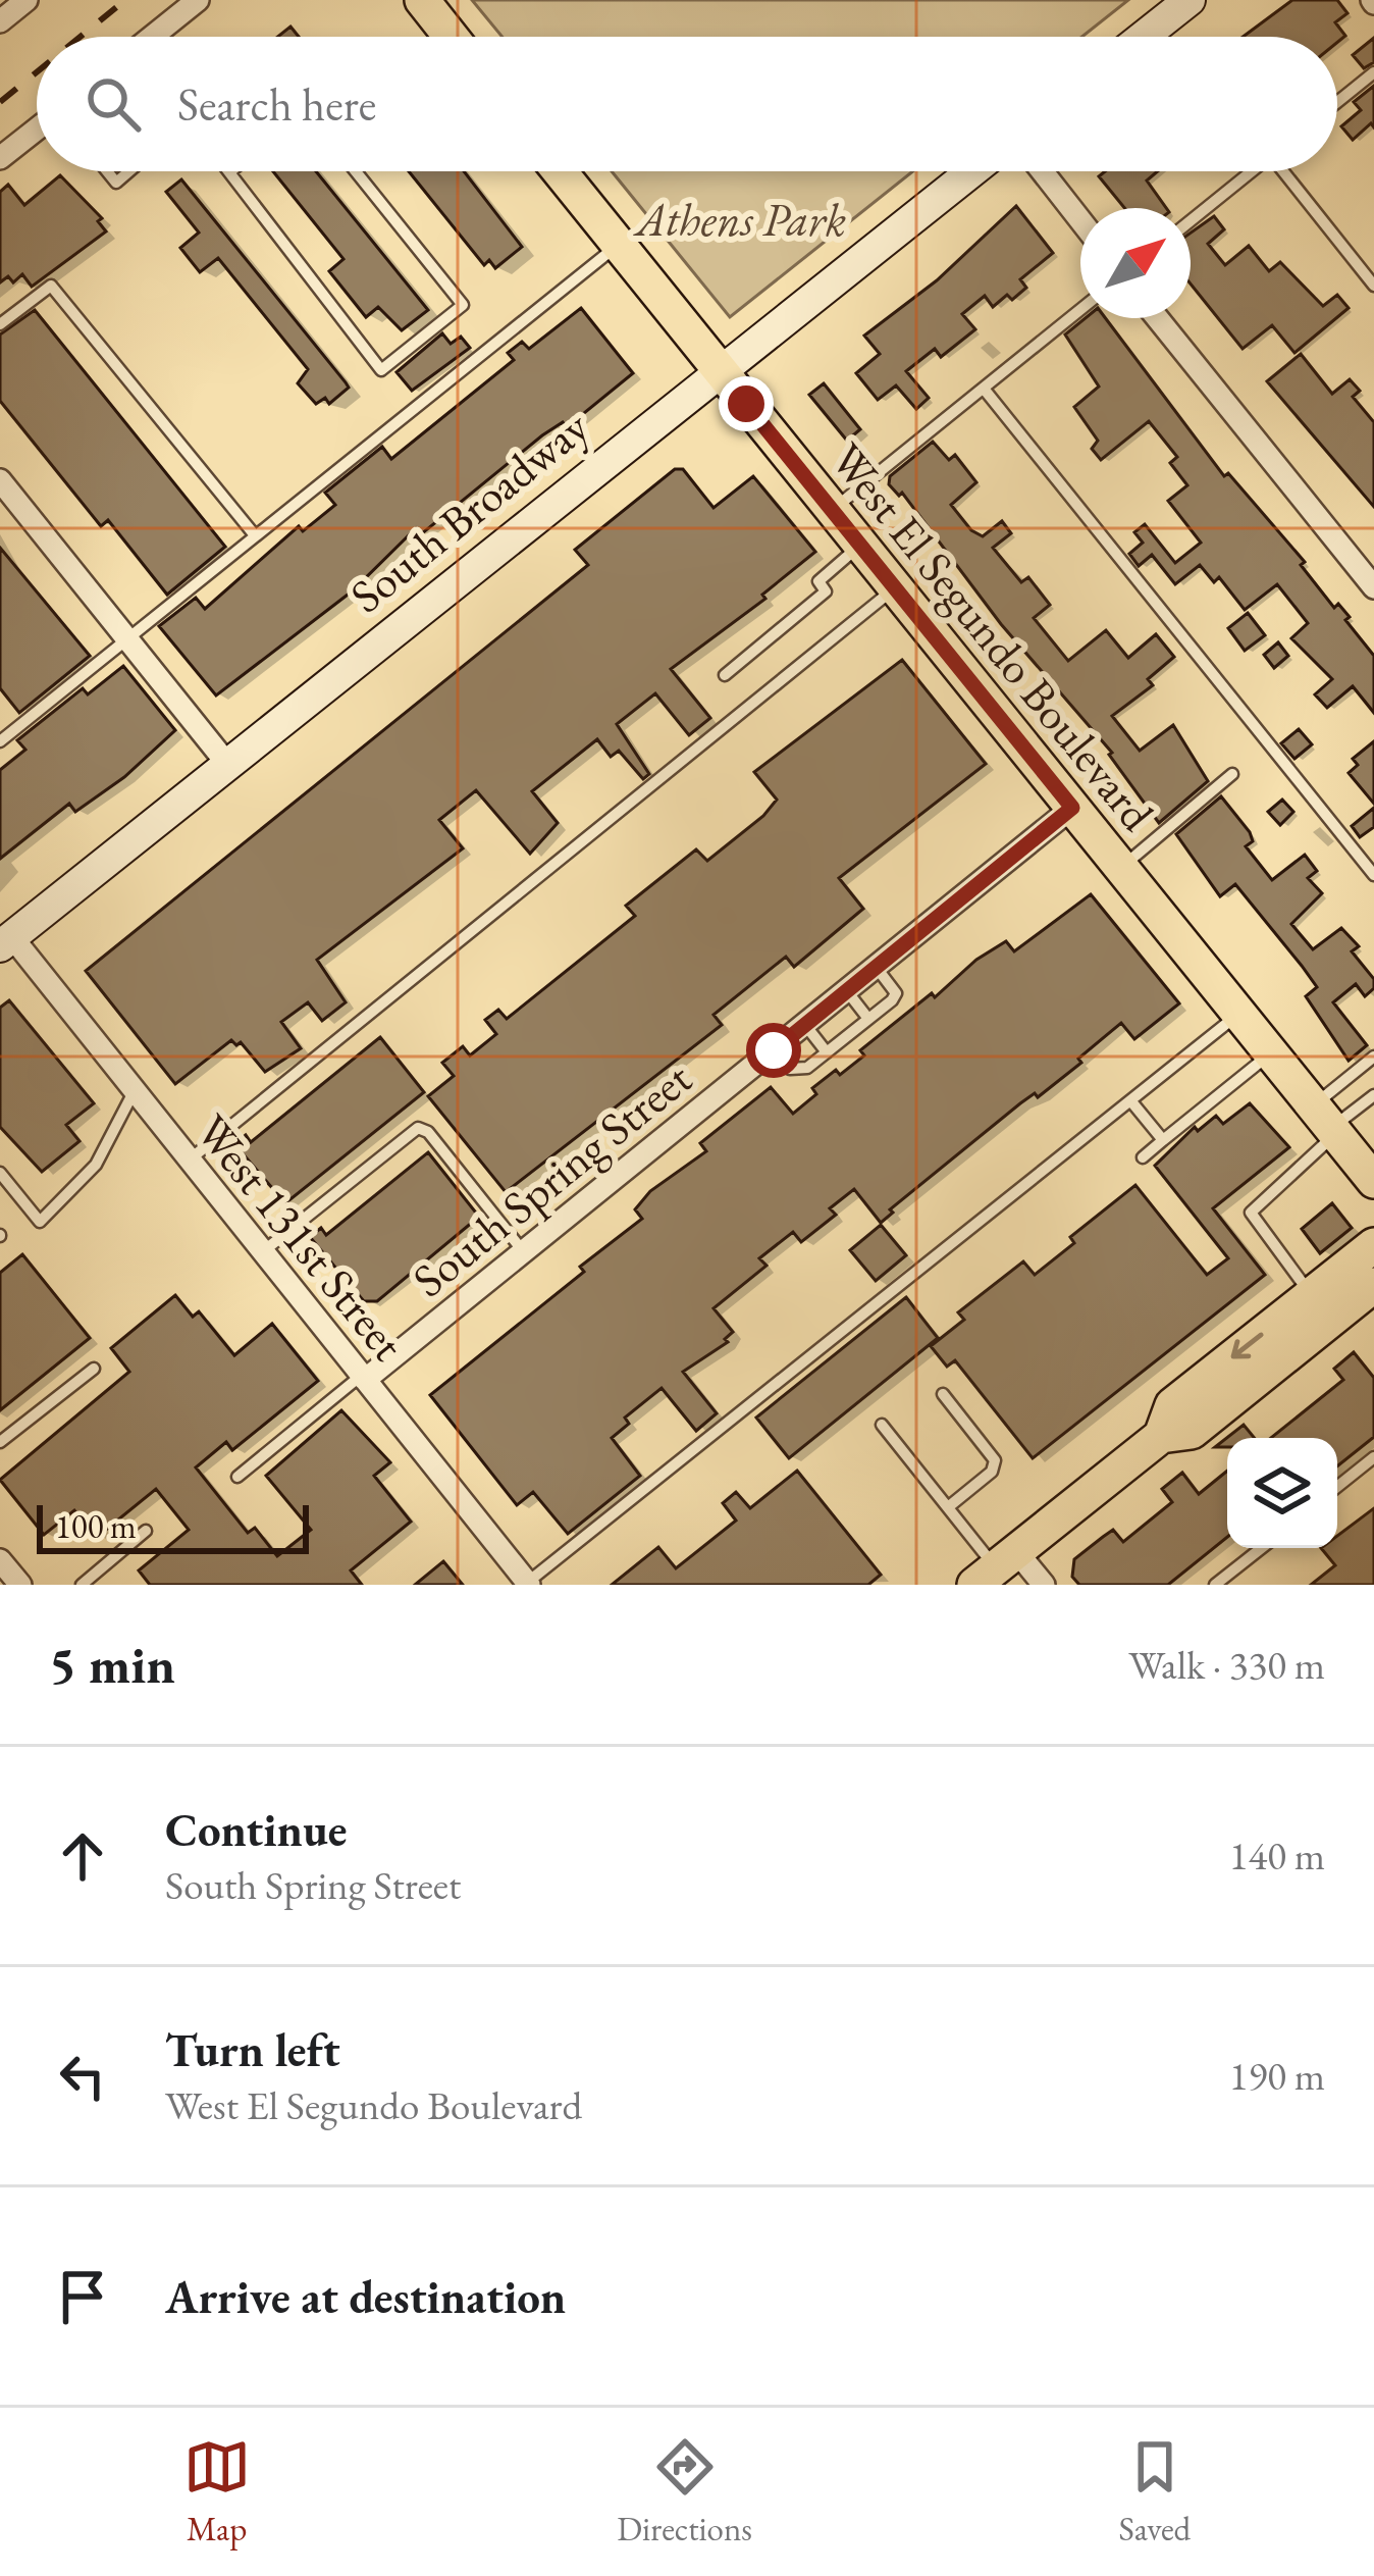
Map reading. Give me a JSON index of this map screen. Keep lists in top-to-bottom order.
{
  "streets": {
    "main road": ["South Broadway", "West El Segundo Boulevard"],
    "street": ["South Spring Street", "West 131st Street"]
  },
  "crossings": [
    ["South Broadway", "West El Segundo Boulevard"],
    ["South Broadway", "West 131st Street"],
    ["West El Segundo Boulevard", "South Spring Street"],
    ["South Spring Street", "West 131st Street"]
  ],
  "parks": ["Athens Park"],
  "scale_bar": "100 m",
  "north": "top right",
  "page": {
    "search": "Search here",
    "scale": "100 m",
    "heading": ["5 min", "Walk · 330 m"],
    "list": [
      ["Continue", "South Spring Street", "140 m"],
      ["Turn left", "West El Segundo Boulevard", "190 m"],
      "Arrive at destination"
    ],
    "nav": ["Map", "Directions", "Saved"]
  }
}
